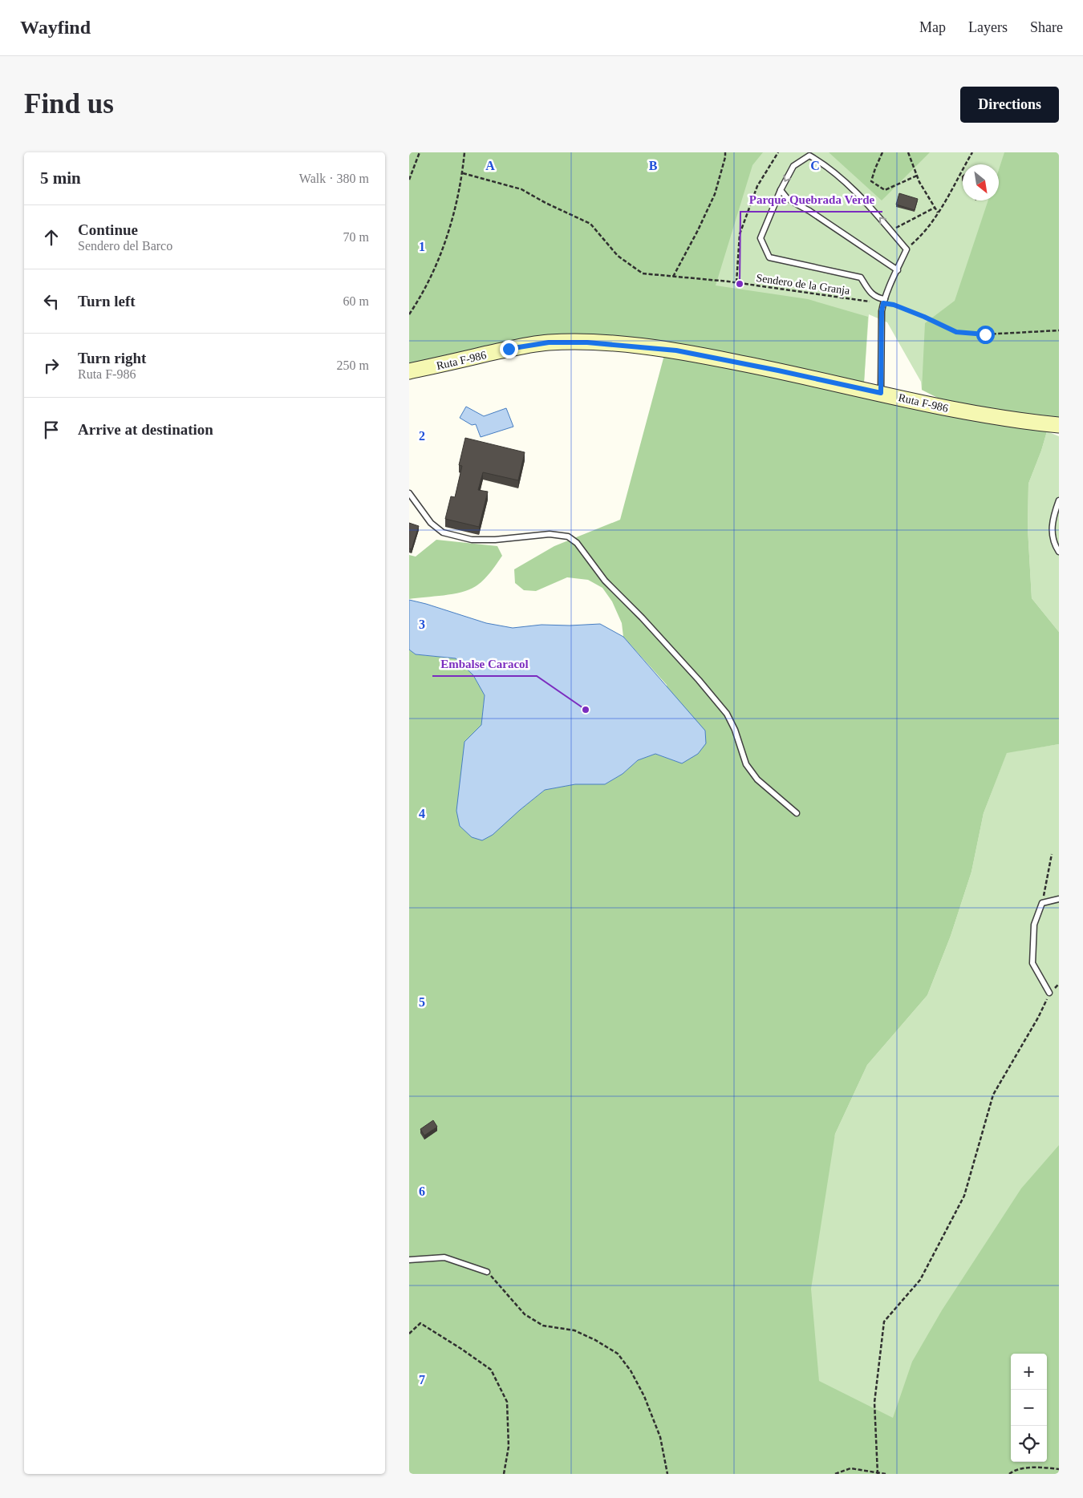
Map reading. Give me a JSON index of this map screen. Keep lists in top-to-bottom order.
{
  "streets": {
    "main road": ["Ruta F-986"],
    "path": ["Sendero de la Granja"]
  },
  "places": ["Parque Quebrada Verde", "Embalse Caracol"],
  "north": "bottom right",
  "page": {
    "header": "Wayfind",
    "nav": ["Map", "Layers", "Share"],
    "buttons": "Directions",
    "title": "Find us",
    "heading": ["5 min", "Walk · 380 m"],
    "list": [
      ["Continue", "Sendero del Barco", "70 m"],
      ["Turn left", "60 m"],
      ["Turn right", "Ruta F-986", "250 m"],
      "Arrive at destination"
    ],
    "map_buttons": ["+", "−"]
  },
  "grid": {
    "columns": ["A", "B", "C"],
    "rows": [
      "1",
      "2",
      "3",
      "4",
      "5",
      "6",
      "7"
    ]
  }
}
